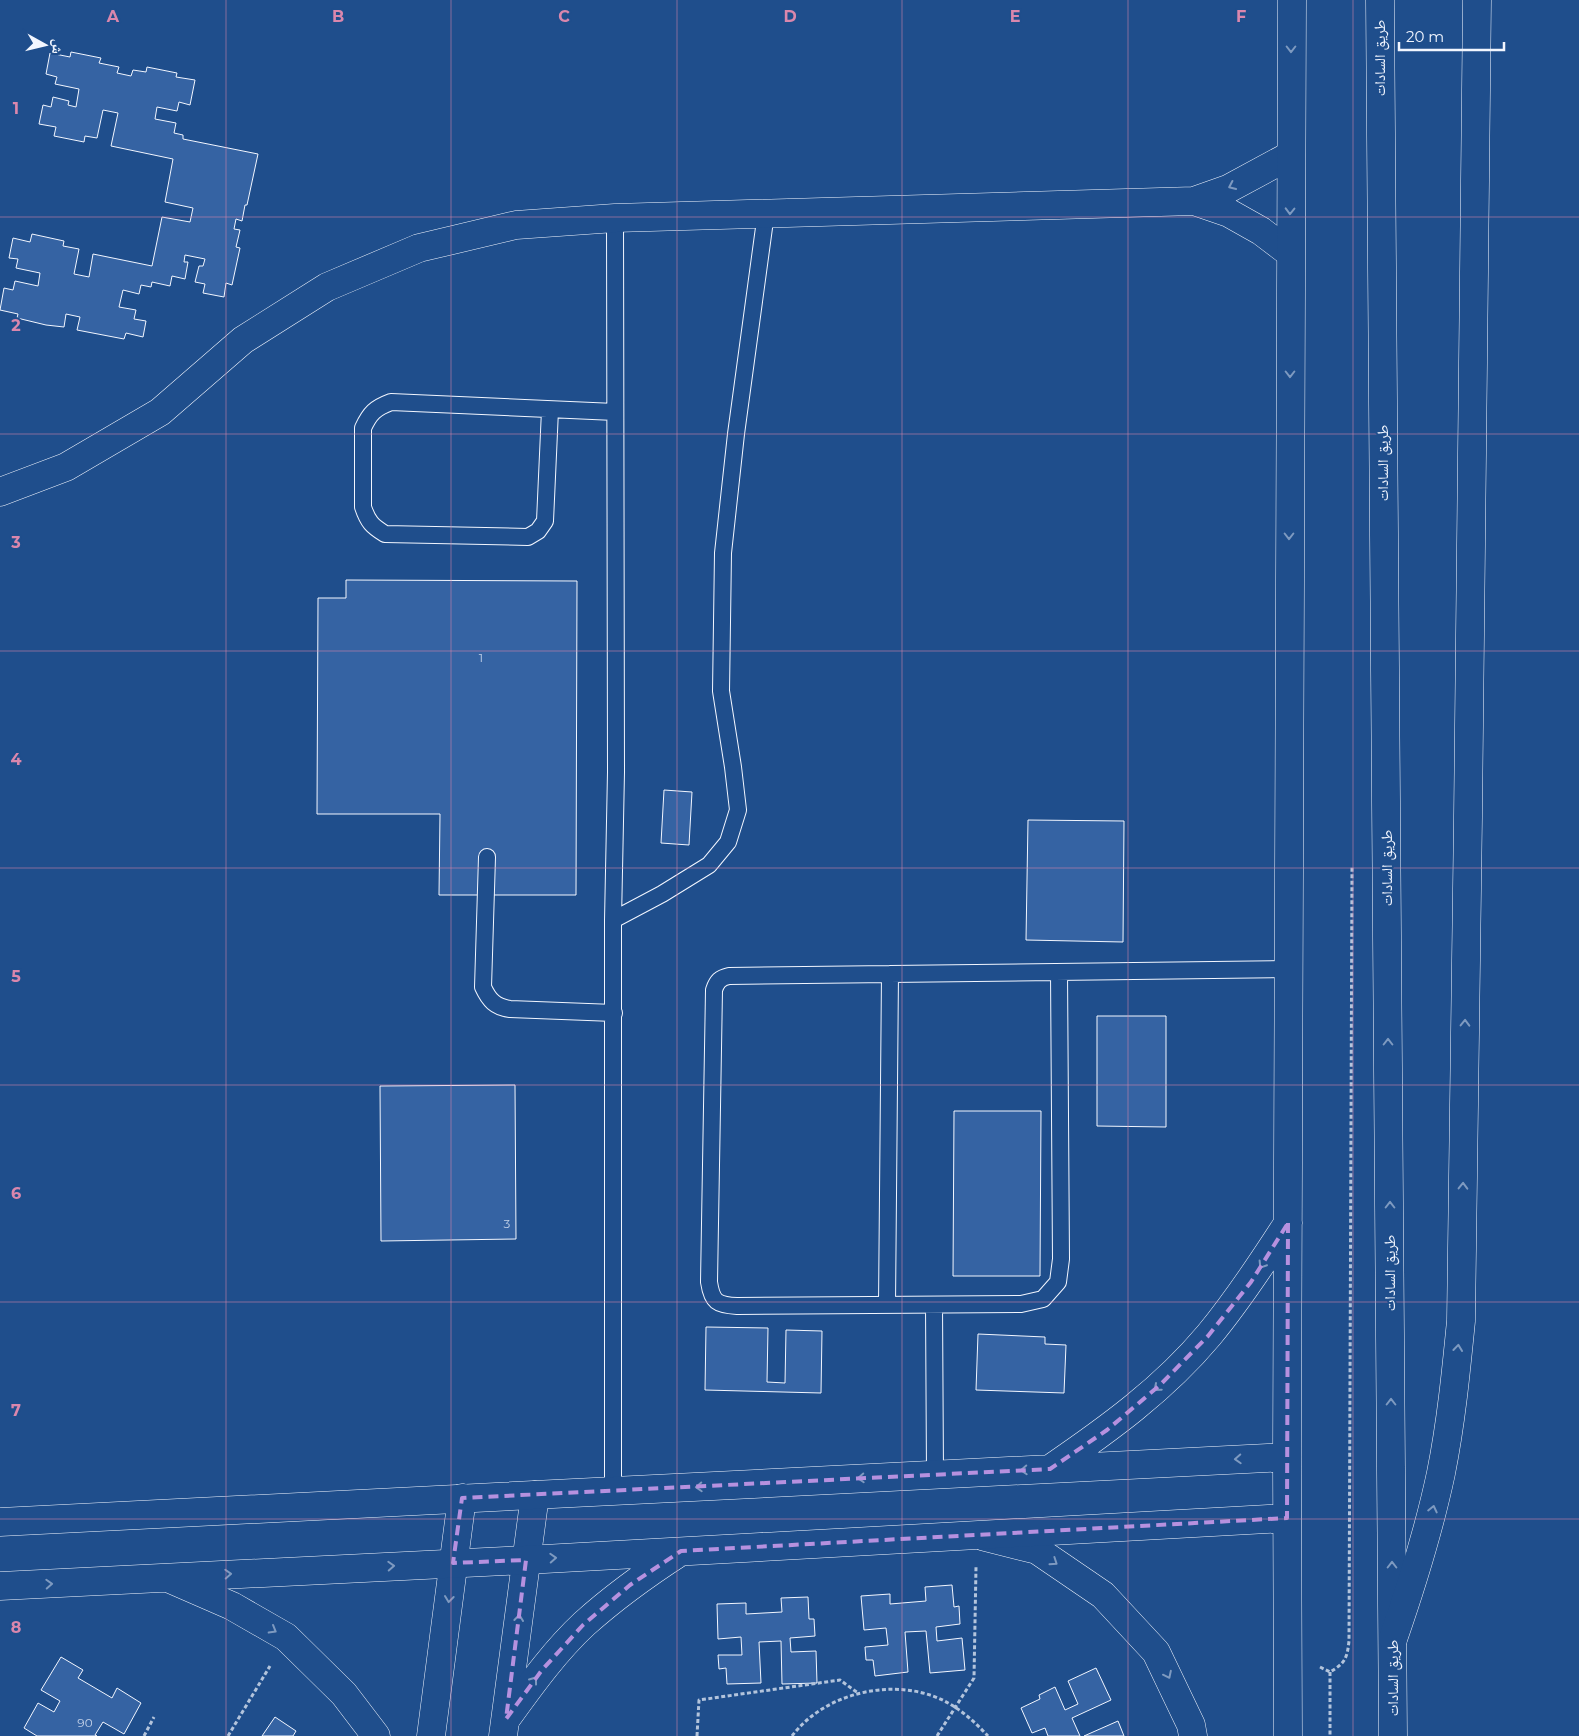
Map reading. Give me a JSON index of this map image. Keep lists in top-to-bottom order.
{
  "streets": {
    "main road": ["طريق السادات"]
  },
  "house_numbers": ["1", "3", "90"],
  "scale_bar": "20 m",
  "north": "right",
  "grid": {
    "columns": [
      "A",
      "B",
      "C",
      "D",
      "E",
      "F"
    ],
    "rows": [
      "1",
      "2",
      "3",
      "4",
      "5",
      "6",
      "7",
      "8"
    ]
  }
}
